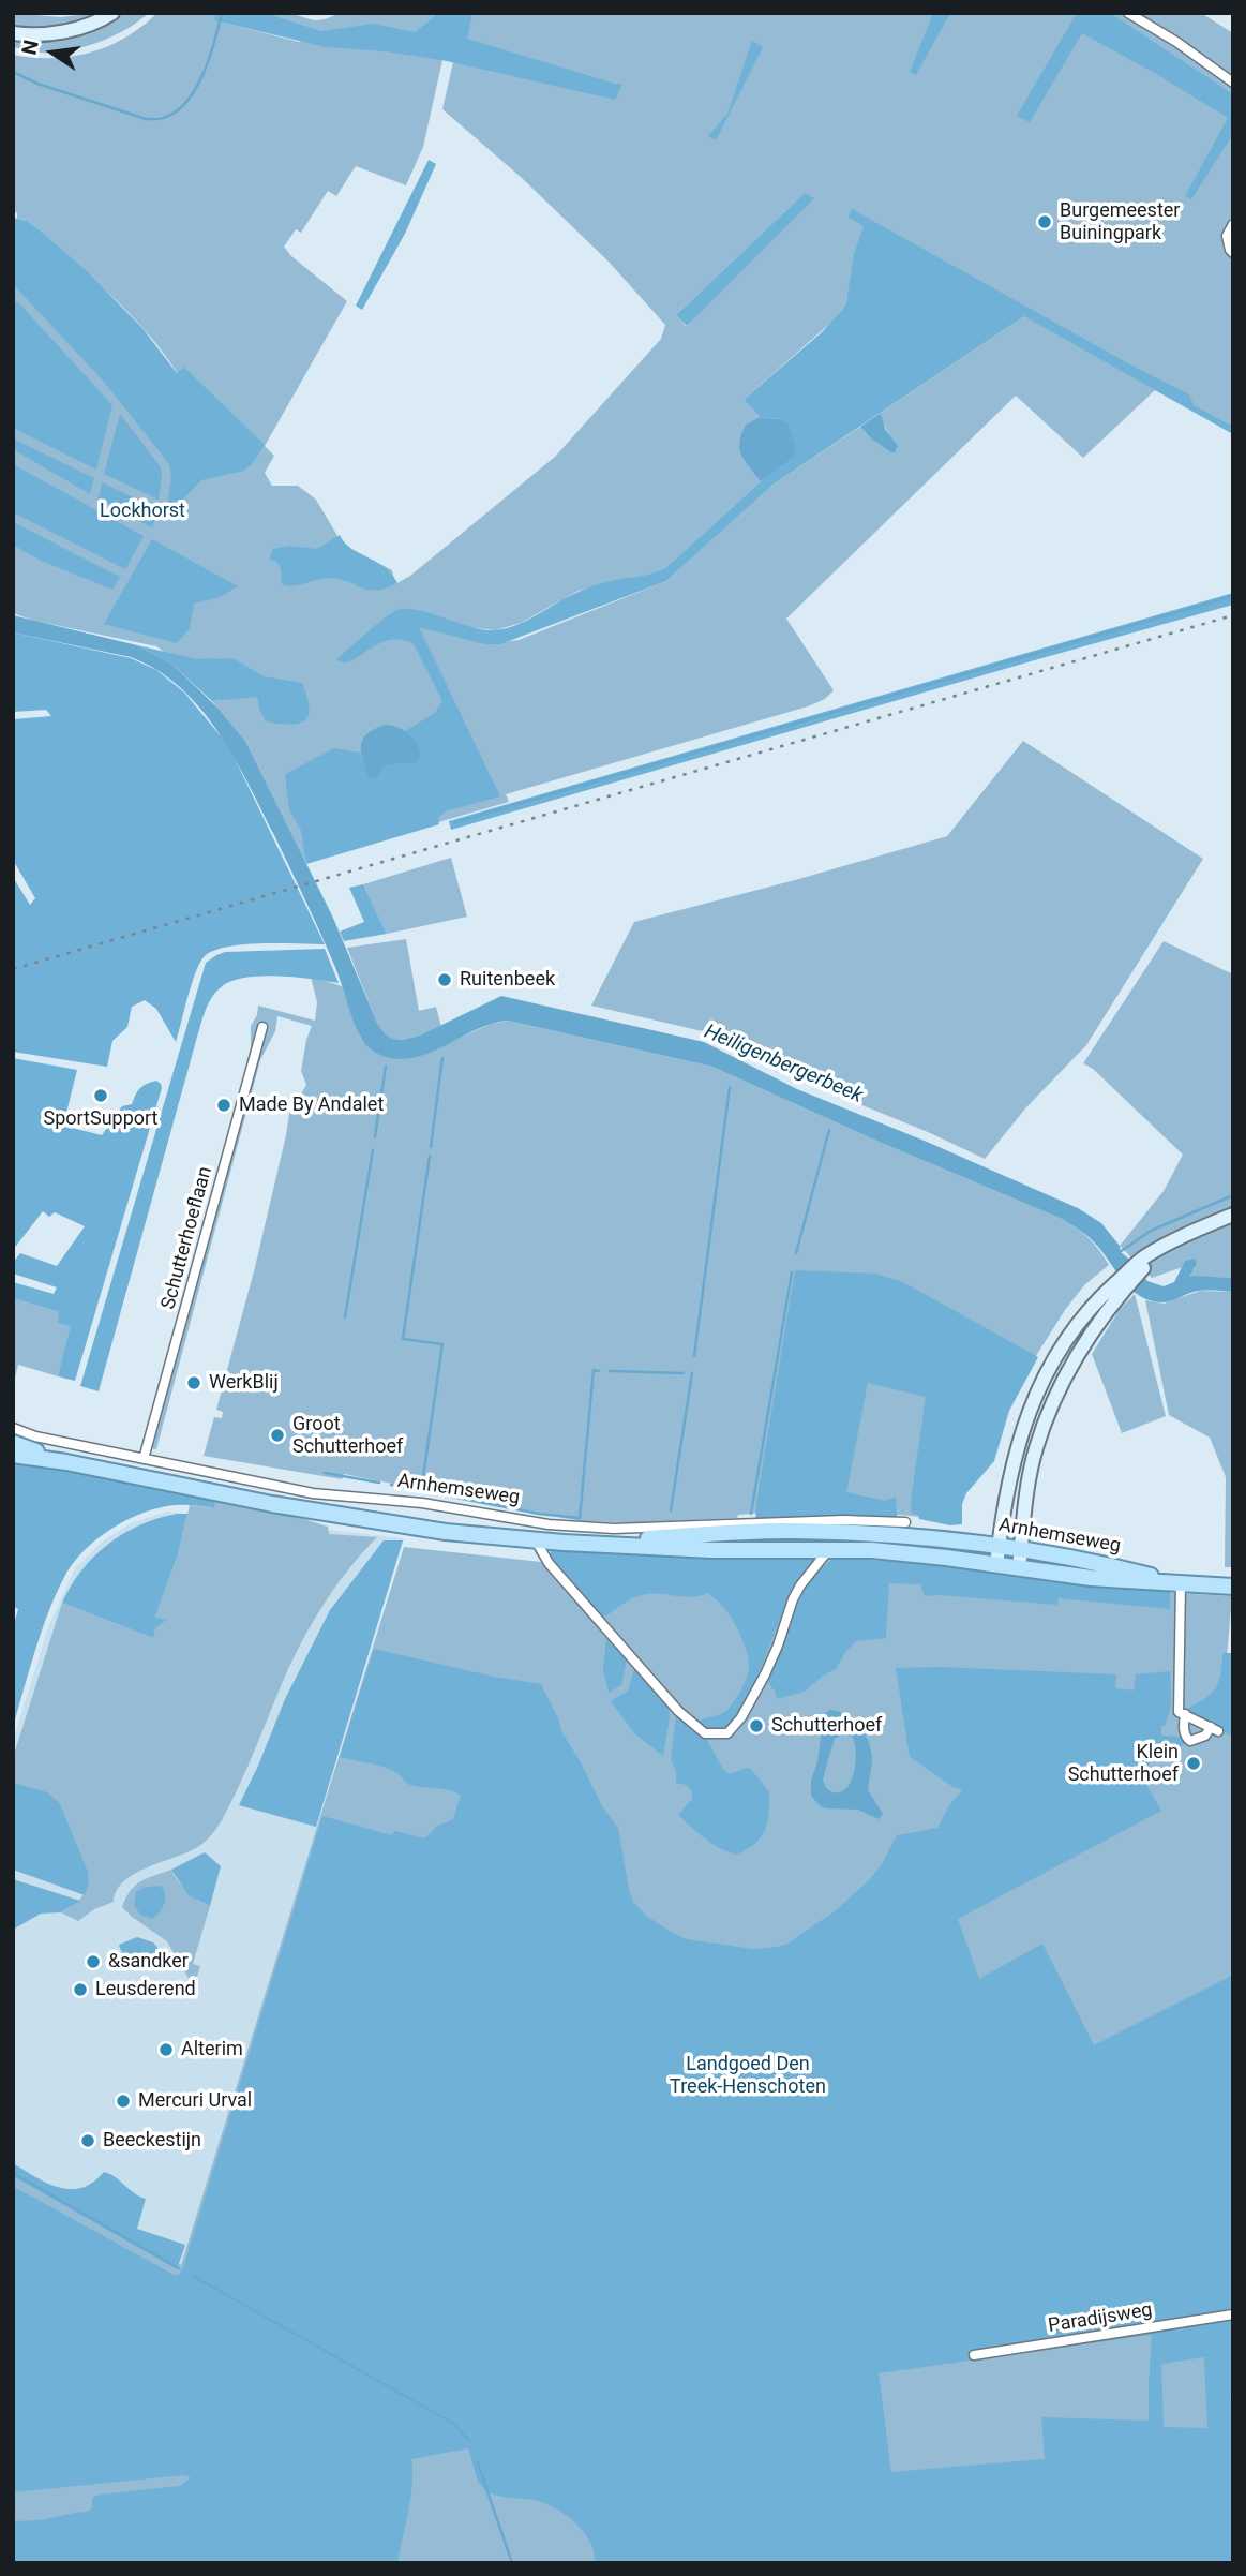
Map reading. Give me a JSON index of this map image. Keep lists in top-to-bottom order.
{
  "streets": {
    "main road": ["Arnhemseweg"],
    "street": ["Schutterhoeflaan", "Paradijsweg"]
  },
  "crossings": [
    ["Schutterhoeflaan", "Arnhemseweg"]
  ],
  "water": ["Heiligenbergerbeek"],
  "parks": ["Lockhorst", "Landgoed Den Treek-Henschoten"],
  "places": [
    "Burgemeester Buiningpark",
    "Ruitenbeek",
    "SportSupport",
    "Made By Andalet",
    "WerkBlij",
    "Groot Schutterhoef",
    "Schutterhoef",
    "Klein Schutterhoef",
    "&sandker",
    "Leusderend",
    "Alterim",
    "Mercuri Urval",
    "Beeckestijn"
  ],
  "north": "left"
}
